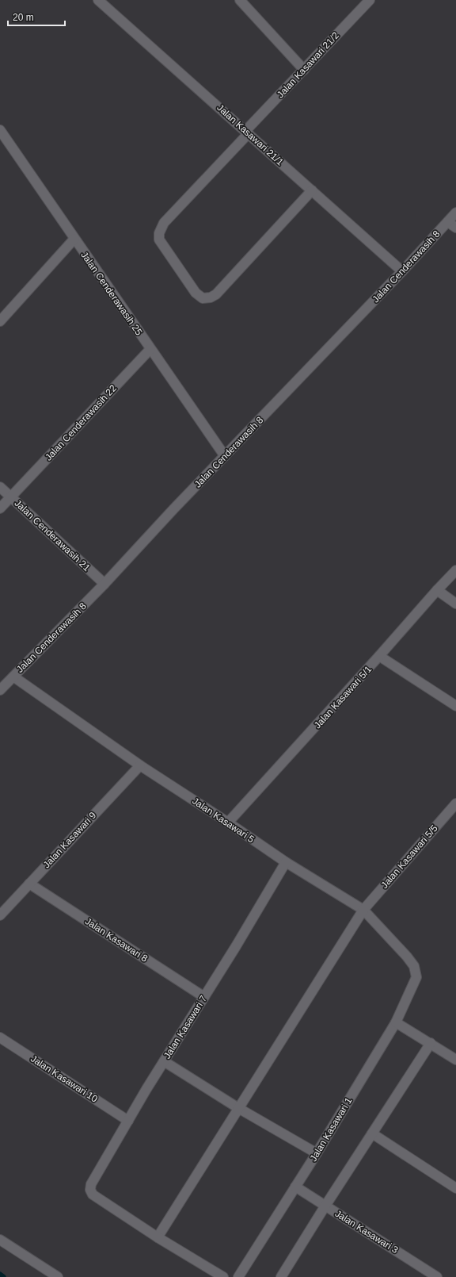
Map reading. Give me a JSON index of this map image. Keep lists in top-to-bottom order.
{
  "streets": {
    "street": [
      "Jalan Kasawari 21/2",
      "Jalan Kasawari 21/1",
      "Jalan Cenderawasih 8",
      "Jalan Cenderawasih 25",
      "Jalan Cenderawasih 22",
      "Jalan Cenderawasih 21",
      "Jalan Kasawari 5/1",
      "Jalan Kasawari 5",
      "Jalan Kasawari 9",
      "Jalan Kasawari 5/5",
      "Jalan Kasawari 8",
      "Jalan Kasawari 7",
      "Jalan Kasawari 10",
      "Jalan Kasawari 1",
      "Jalan Kasawari 3"
    ]
  },
  "crossings": [
    ["Jalan Kasawari 21/2", "Jalan Kasawari 21/1"],
    ["Jalan Kasawari 21/1", "Jalan Cenderawasih 8"],
    ["Jalan Cenderawasih 8", "Jalan Cenderawasih 25"],
    ["Jalan Cenderawasih 8", "Jalan Cenderawasih 21"],
    ["Jalan Cenderawasih 8", "Jalan Kasawari 5"],
    ["Jalan Cenderawasih 25", "Jalan Cenderawasih 22"],
    ["Jalan Cenderawasih 22", "Jalan Cenderawasih 21"],
    ["Jalan Kasawari 5/1", "Jalan Kasawari 5"],
    ["Jalan Kasawari 5", "Jalan Kasawari 9"],
    ["Jalan Kasawari 5", "Jalan Kasawari 5/5"],
    ["Jalan Kasawari 5", "Jalan Kasawari 7"],
    ["Jalan Kasawari 5", "Jalan Kasawari 1"],
    ["Jalan Kasawari 9", "Jalan Kasawari 8"],
    ["Jalan Kasawari 5/5", "Jalan Kasawari 7"],
    ["Jalan Kasawari 8", "Jalan Kasawari 7"],
    ["Jalan Kasawari 7", "Jalan Kasawari 10"],
    ["Jalan Kasawari 1", "Jalan Kasawari 3"]
  ],
  "scale_bar": "20 m"
}
